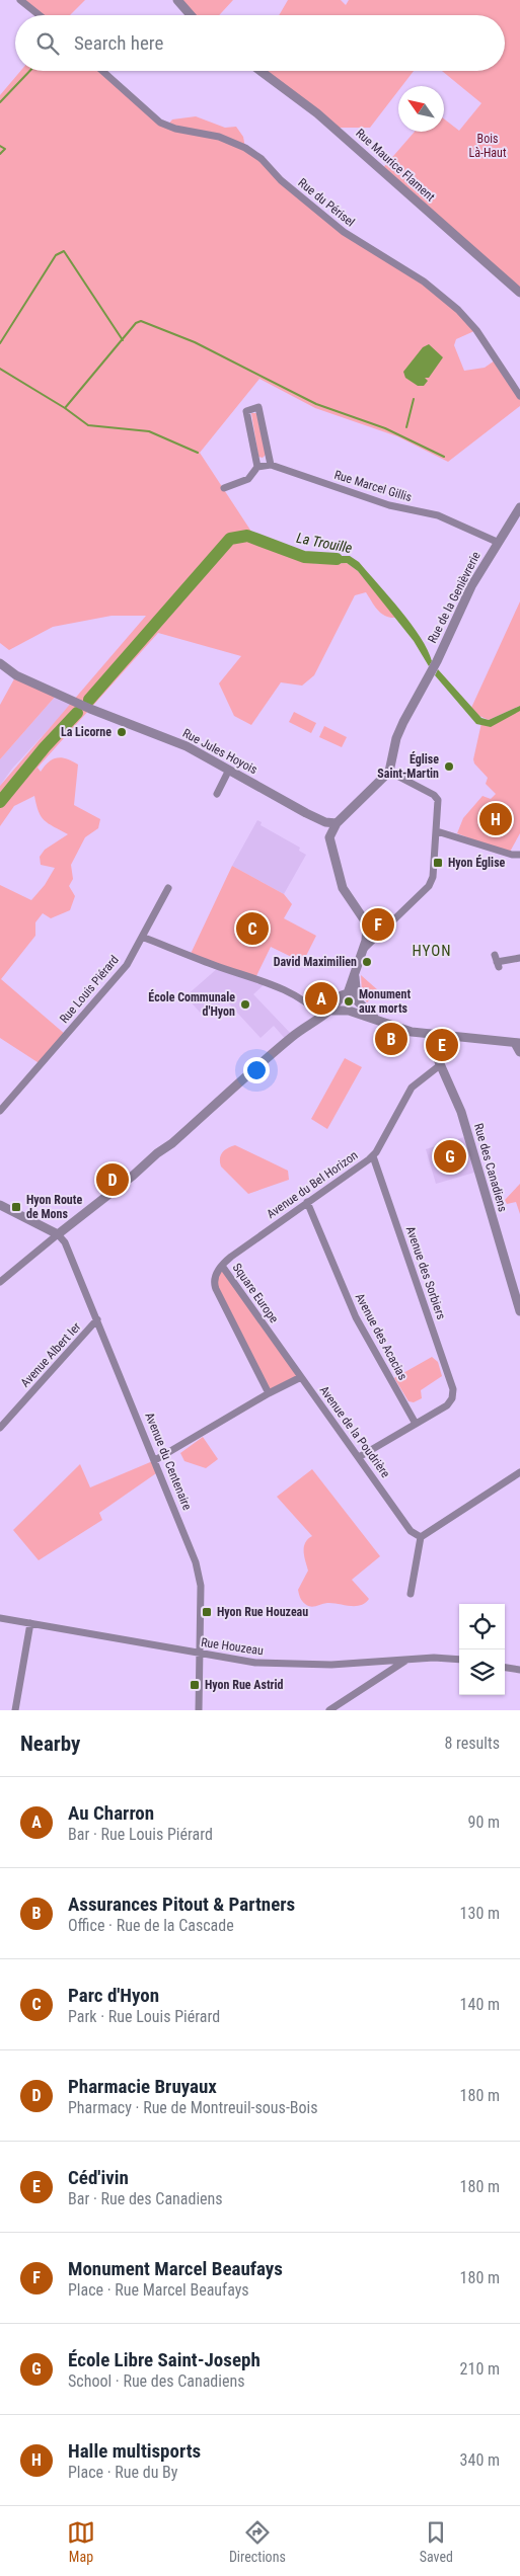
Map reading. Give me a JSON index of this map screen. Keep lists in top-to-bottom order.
{
  "streets": {
    "street": [
      "Rue Maurice Flament",
      "Rue du Périsel",
      "Rue Marcel Gillis",
      "Rue de la Genièvrerie",
      "Rue Jules Hoyois",
      "Rue Louis Piérard",
      "Rue des Canadiens",
      "Avenue du Bel Horizon",
      "Avenue des Sorbiers",
      "Square Europe",
      "Avenue des Acacias",
      "Avenue Albert Ier",
      "Avenue de la Poudrière",
      "Avenue du Centenaire",
      "Rue Houzeau"
    ]
  },
  "crossings": [
    ["Rue Marcel Gillis", "Rue de la Genièvrerie"],
    ["Rue de la Genièvrerie", "Rue Jules Hoyois"],
    ["Rue des Canadiens", "Avenue du Bel Horizon"],
    ["Avenue du Bel Horizon", "Avenue des Sorbiers"],
    ["Avenue du Bel Horizon", "Square Europe"],
    ["Avenue du Bel Horizon", "Avenue des Acacias"],
    ["Avenue des Sorbiers", "Avenue des Acacias"],
    ["Square Europe", "Avenue de la Poudrière"],
    ["Avenue Albert Ier", "Avenue du Centenaire"],
    ["Avenue du Centenaire", "Rue Houzeau"]
  ],
  "districts": ["HYON"],
  "water": ["La Trouille"],
  "parks": ["Bois Là-Haut"],
  "places": {
    "other": [
      "La Licorne",
      "Église Saint-Martin",
      "David Maximilien",
      "Monument aux morts",
      "École Communale d'Hyon"
    ],
    "transit": [
      "Hyon Église",
      "Hyon Route de Mons",
      "Hyon Rue Houzeau",
      "Hyon Rue Astrid"
    ]
  },
  "north": "top left",
  "page": {
    "search": "Search here",
    "pins": [
      "H",
      "F",
      "C",
      "A",
      "B",
      "E",
      "G",
      "D"
    ],
    "heading": ["Nearby", "8 results"],
    "list": [
      {
        "mark": "A",
        "name": "Au Charron",
        "note": "Bar · Rue Louis Piérard",
        "value": "90 m"
      },
      {
        "mark": "B",
        "name": "Assurances Pitout & Partners",
        "note": "Office · Rue de la Cascade",
        "value": "130 m"
      },
      {
        "mark": "C",
        "name": "Parc d'Hyon",
        "note": "Park · Rue Louis Piérard",
        "value": "140 m"
      },
      {
        "mark": "D",
        "name": "Pharmacie Bruyaux",
        "note": "Pharmacy · Rue de Montreuil-sous-Bois",
        "value": "180 m"
      },
      {
        "mark": "E",
        "name": "Céd'ivin",
        "note": "Bar · Rue des Canadiens",
        "value": "180 m"
      },
      {
        "mark": "F",
        "name": "Monument Marcel Beaufays",
        "note": "Place · Rue Marcel Beaufays",
        "value": "180 m"
      },
      {
        "mark": "G",
        "name": "École Libre Saint-Joseph",
        "note": "School · Rue des Canadiens",
        "value": "210 m"
      },
      {
        "mark": "H",
        "name": "Halle multisports",
        "note": "Place · Rue du By",
        "value": "340 m"
      }
    ],
    "nav": ["Map", "Directions", "Saved"]
  }
}
